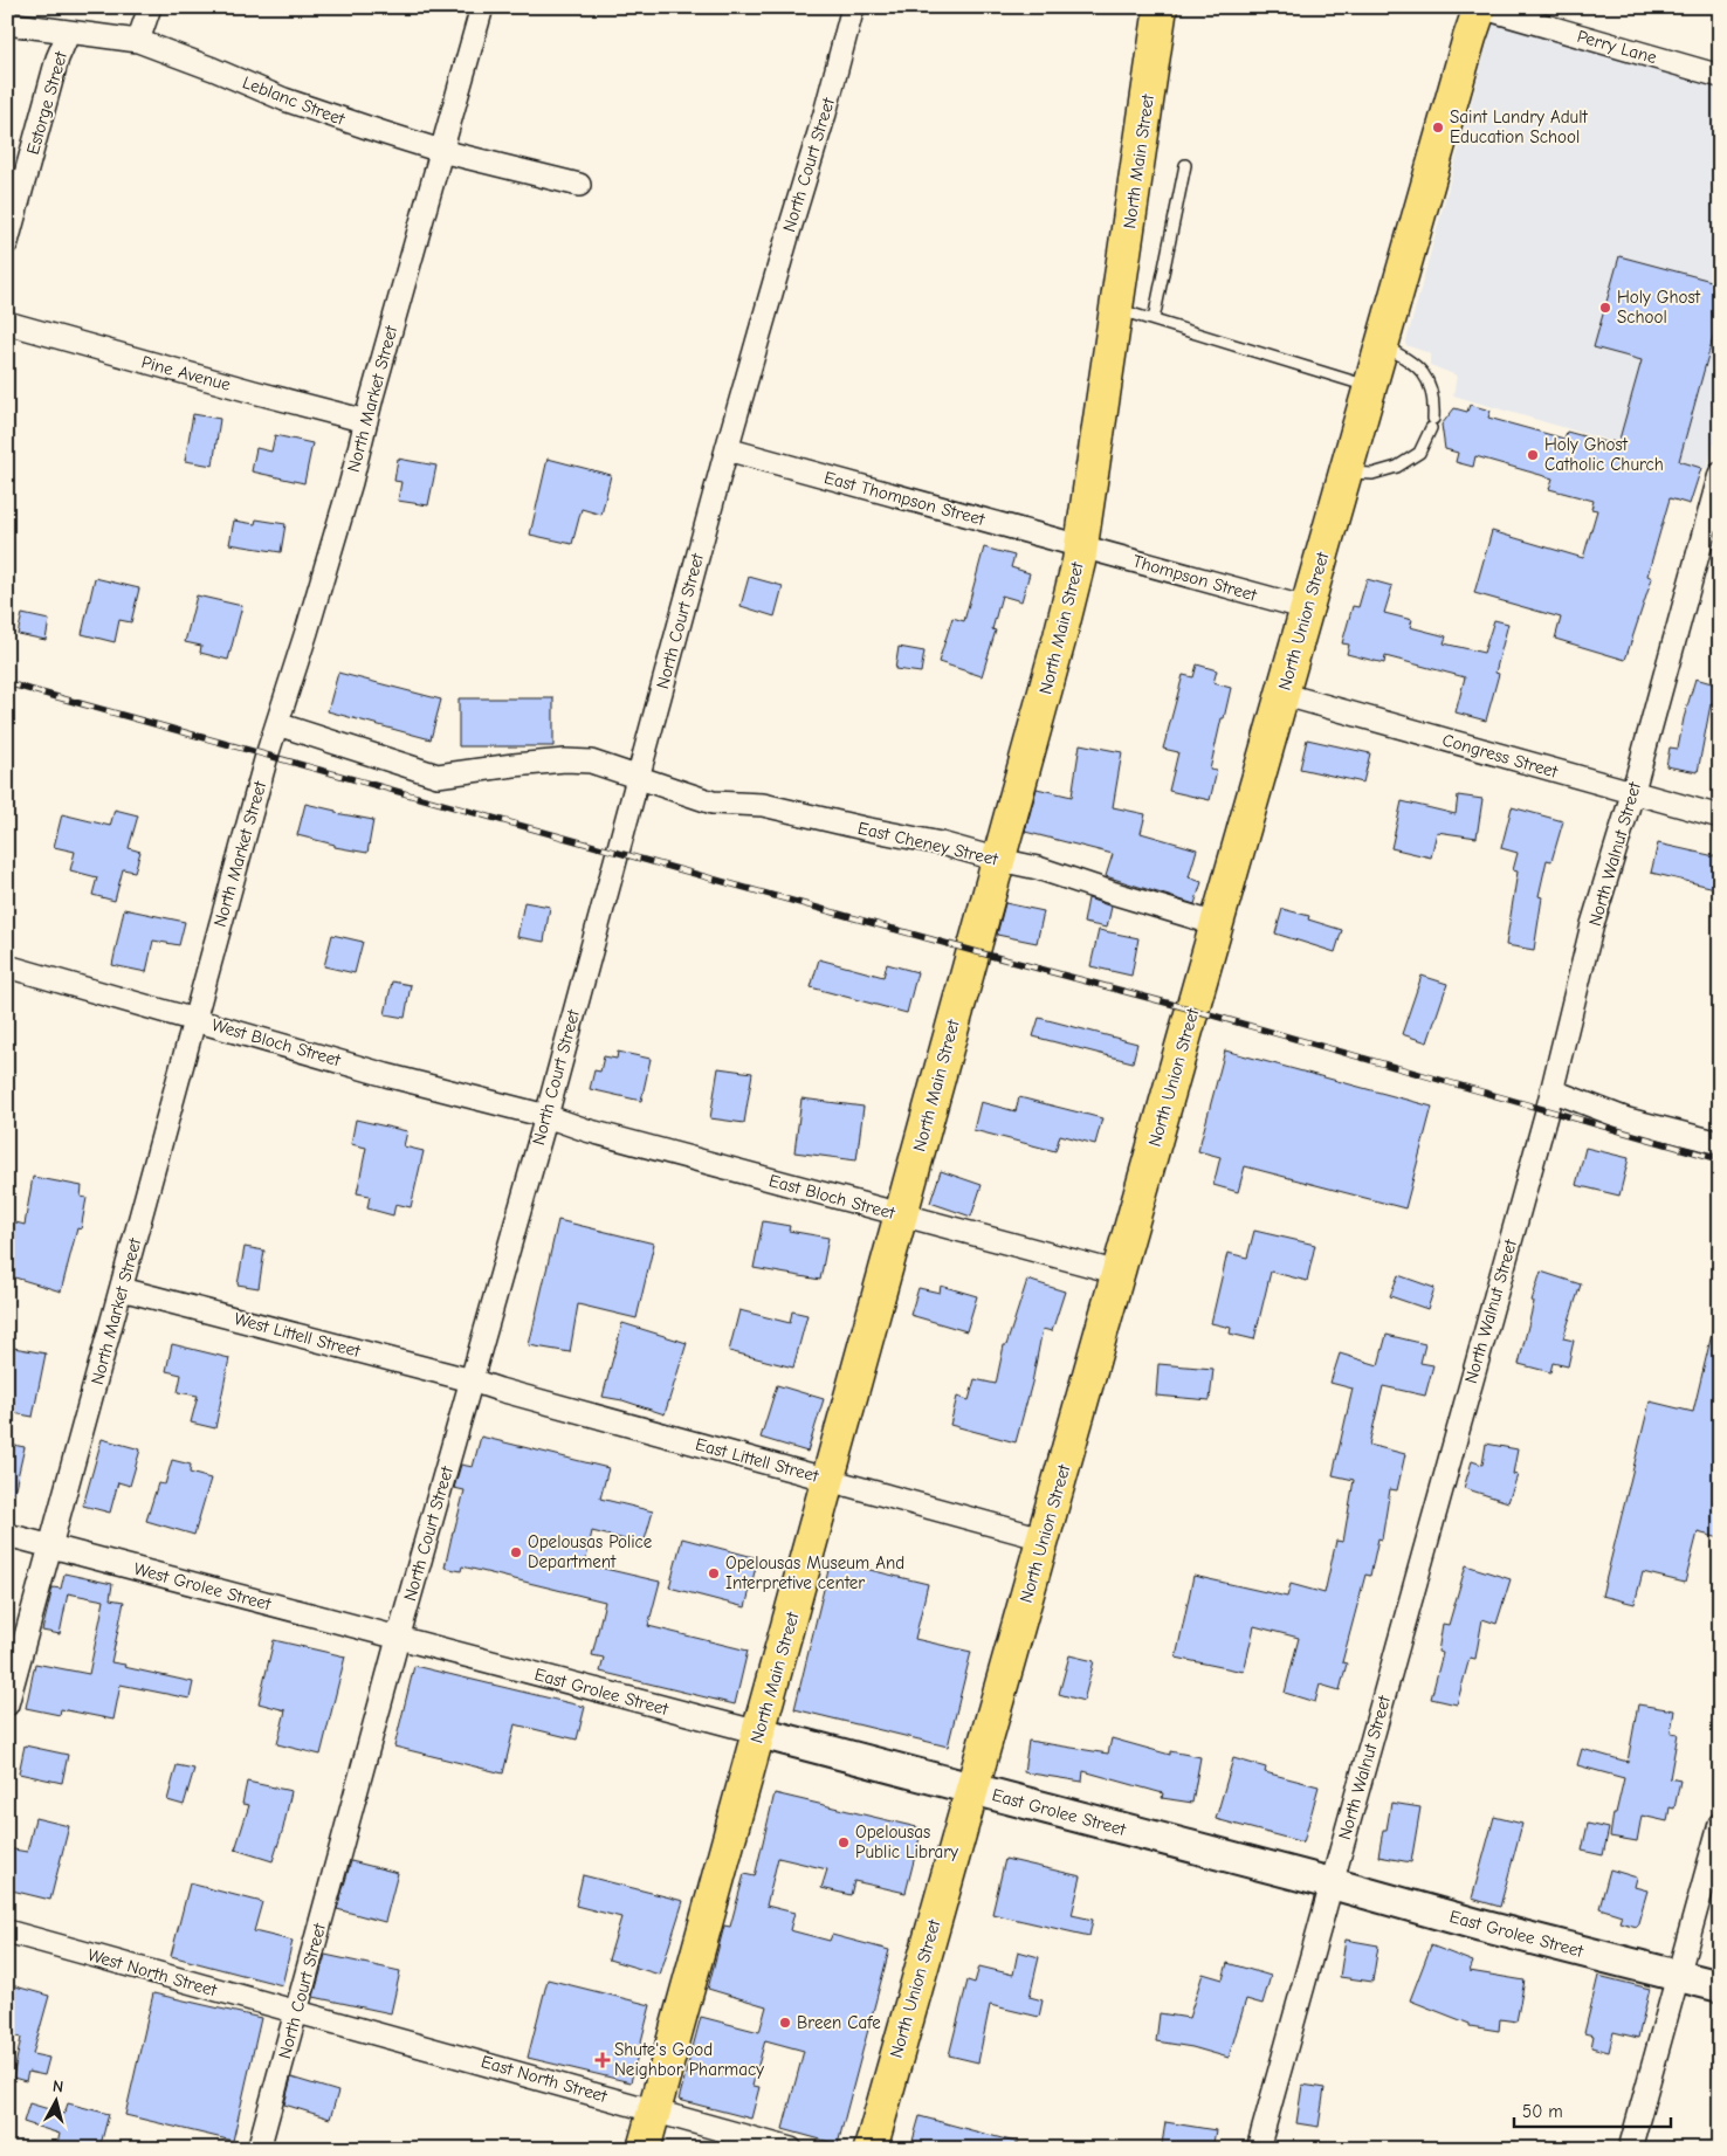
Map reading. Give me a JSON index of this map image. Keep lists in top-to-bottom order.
{
  "streets": {
    "main road": ["North Main Street", "North Union Street"],
    "street": [
      "Perry Lane",
      "Leblanc Street",
      "Estorge Street",
      "North Court Street",
      "Pine Avenue",
      "North Market Street",
      "East Thompson Street",
      "Thompson Street",
      "Congress Street",
      "East Cheney Street",
      "North Walnut Street",
      "West Bloch Street",
      "East Bloch Street",
      "West Littell Street",
      "East Littell Street",
      "West Grolee Street",
      "East Grolee Street",
      "West North Street",
      "East North Street"
    ]
  },
  "crossings": [
    ["Perry Lane", "North Union Street"],
    ["Leblanc Street", "Estorge Street"],
    ["Leblanc Street", "North Market Street"],
    ["North Main Street", "East Thompson Street"],
    ["North Main Street", "Thompson Street"],
    ["North Main Street", "East Cheney Street"],
    ["North Main Street", "East Bloch Street"],
    ["North Main Street", "East Littell Street"],
    ["North Main Street", "East Grolee Street"],
    ["North Main Street", "East North Street"],
    ["North Court Street", "East Thompson Street"],
    ["North Court Street", "East Cheney Street"],
    ["North Court Street", "West Bloch Street"],
    ["North Court Street", "East Bloch Street"],
    ["North Court Street", "West Littell Street"],
    ["North Court Street", "East Littell Street"],
    ["North Court Street", "West Grolee Street"],
    ["North Court Street", "East Grolee Street"],
    ["North Court Street", "West North Street"],
    ["North Court Street", "East North Street"],
    ["Pine Avenue", "North Market Street"],
    ["North Market Street", "East Cheney Street"],
    ["North Market Street", "West Bloch Street"],
    ["North Market Street", "West Littell Street"],
    ["North Market Street", "West Grolee Street"],
    ["East Thompson Street", "Thompson Street"],
    ["Thompson Street", "North Union Street"],
    ["North Union Street", "Congress Street"],
    ["North Union Street", "East Cheney Street"],
    ["North Union Street", "East Bloch Street"],
    ["North Union Street", "East Littell Street"],
    ["North Union Street", "East Grolee Street"],
    ["Congress Street", "North Walnut Street"],
    ["North Walnut Street", "East Grolee Street"],
    ["West Bloch Street", "East Bloch Street"],
    ["West Littell Street", "East Littell Street"],
    ["West Grolee Street", "East Grolee Street"],
    ["West North Street", "East North Street"]
  ],
  "places": {
    "other": [
      "Saint Landry Adult Education School",
      "Holy Ghost School",
      "Holy Ghost Catholic Church",
      "Opelousas Police Department",
      "Opelousas Museum And Interpretive center",
      "Opelousas Public Library",
      "Breen Cafe"
    ],
    "health": ["Shute's Good Neighbor Pharmacy"]
  },
  "scale_bar": "50 m",
  "north": "top"
}
